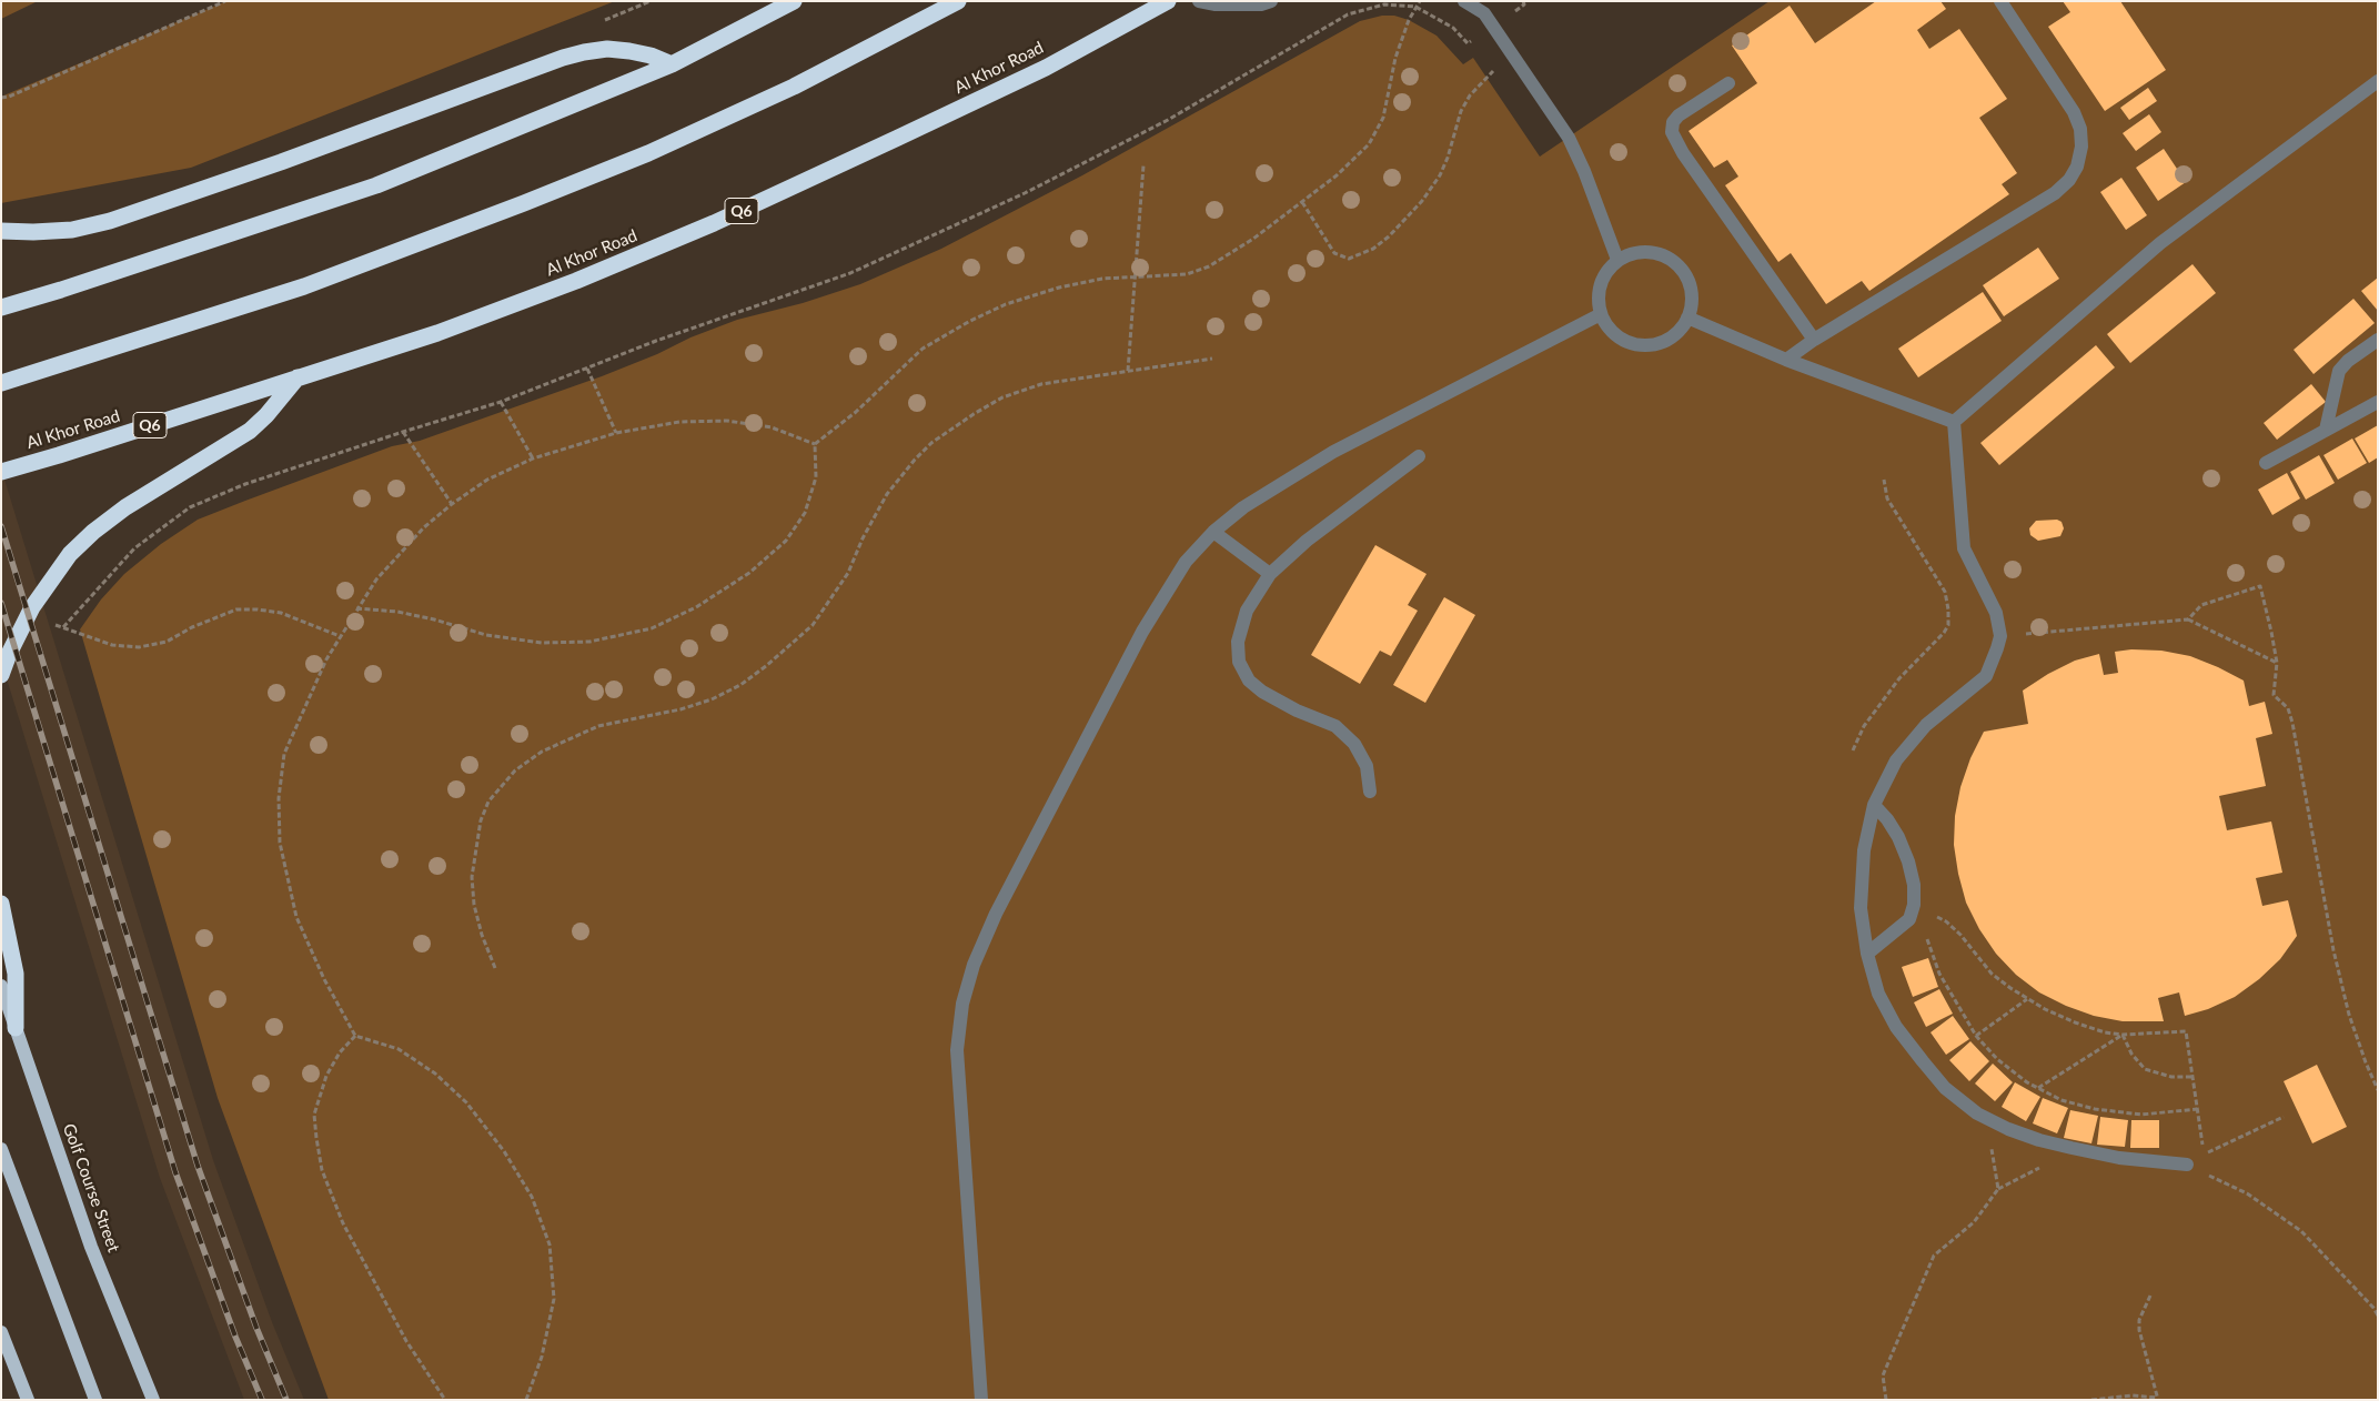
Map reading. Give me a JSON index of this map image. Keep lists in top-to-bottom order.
{
  "streets": {
    "highway": ["Al Khor Road", "Q6"],
    "main road": ["Golf Course Street"]
  }
}
